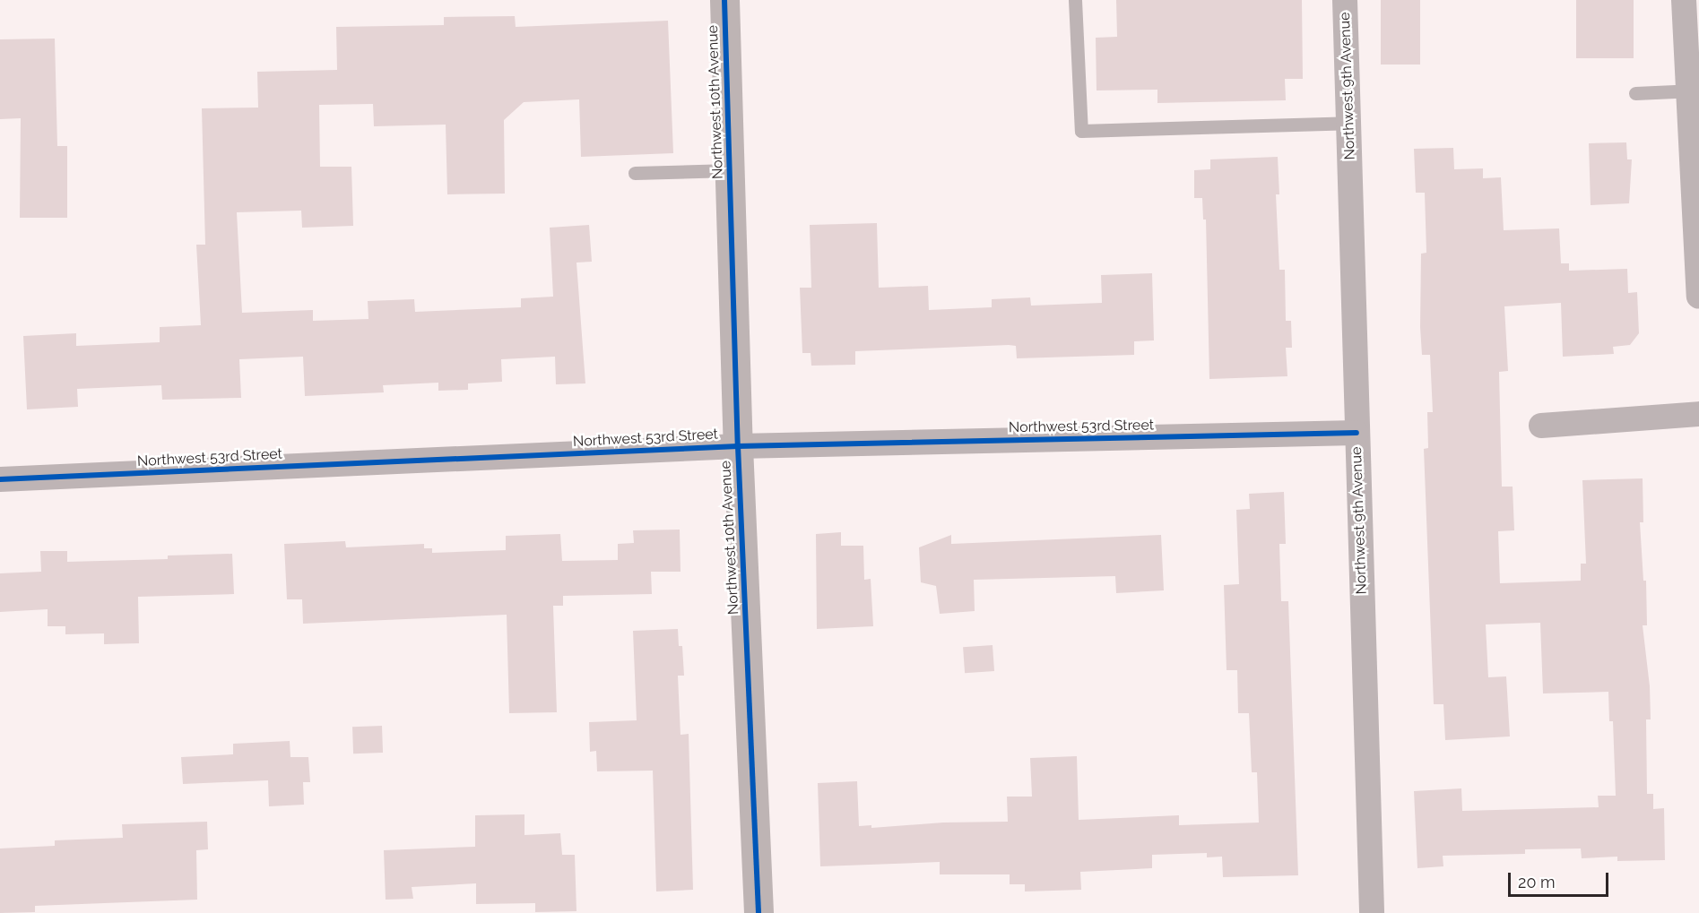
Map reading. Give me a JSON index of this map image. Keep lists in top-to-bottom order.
{
  "streets": {
    "street": ["Northwest 9th Avenue", "Northwest 10th Avenue", "Northwest 53rd Street"]
  },
  "crossings": [
    ["Northwest 9th Avenue", "Northwest 53rd Street"],
    ["Northwest 10th Avenue", "Northwest 53rd Street"]
  ],
  "scale_bar": "20 m"
}
